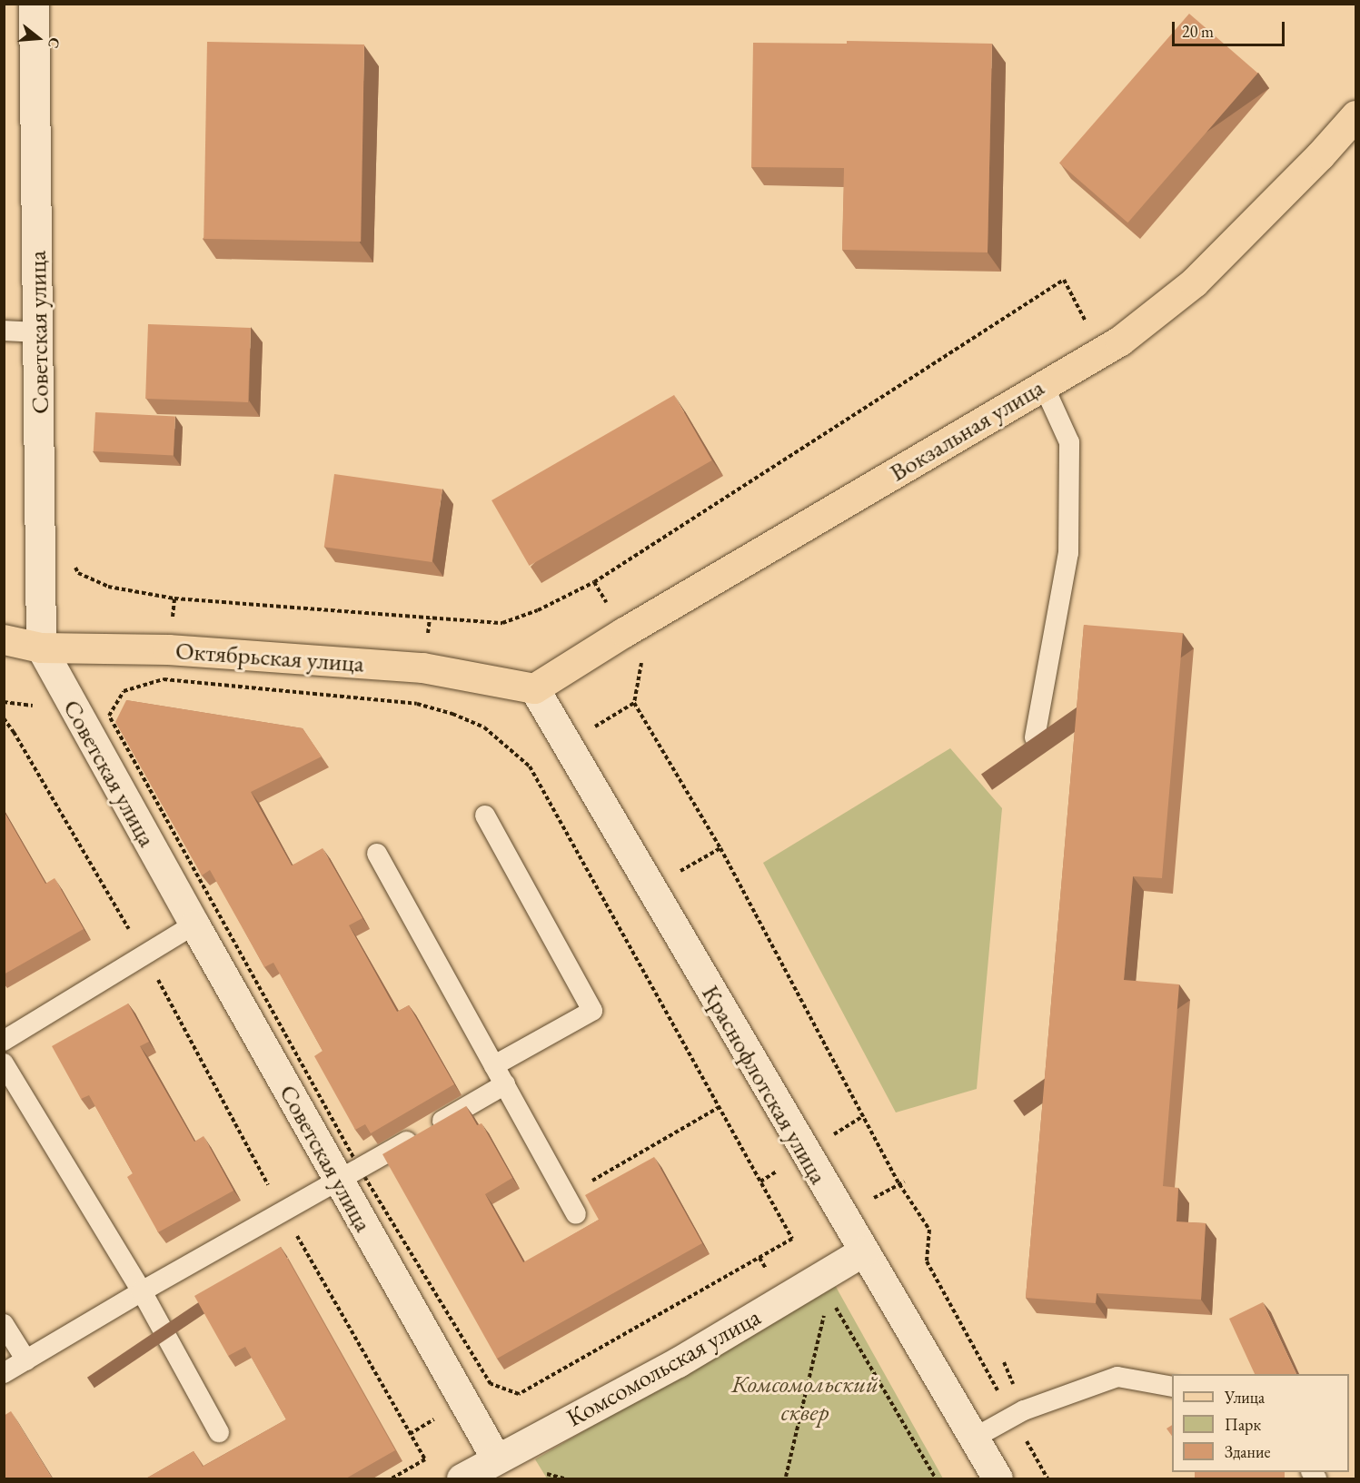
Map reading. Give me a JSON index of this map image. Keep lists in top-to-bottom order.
{
  "streets": {
    "main road": ["Вокзальная улица", "Октябрьская улица"],
    "street": ["Советская улица", "Краснофлотская улица", "Комсомольская улица"]
  },
  "crossings": [
    ["Советская улица", "Октябрьская улица"],
    ["Советская улица", "Комсомольская улица"],
    ["Вокзальная улица", "Октябрьская улица"],
    ["Вокзальная улица", "Краснофлотская улица"],
    ["Октябрьская улица", "Краснофлотская улица"],
    ["Краснофлотская улица", "Комсомольская улица"]
  ],
  "parks": ["Комсомольский сквер"],
  "legend": ["Улица", "Парк", "Здание"],
  "scale_bar": "20 m",
  "north": "right"
}
